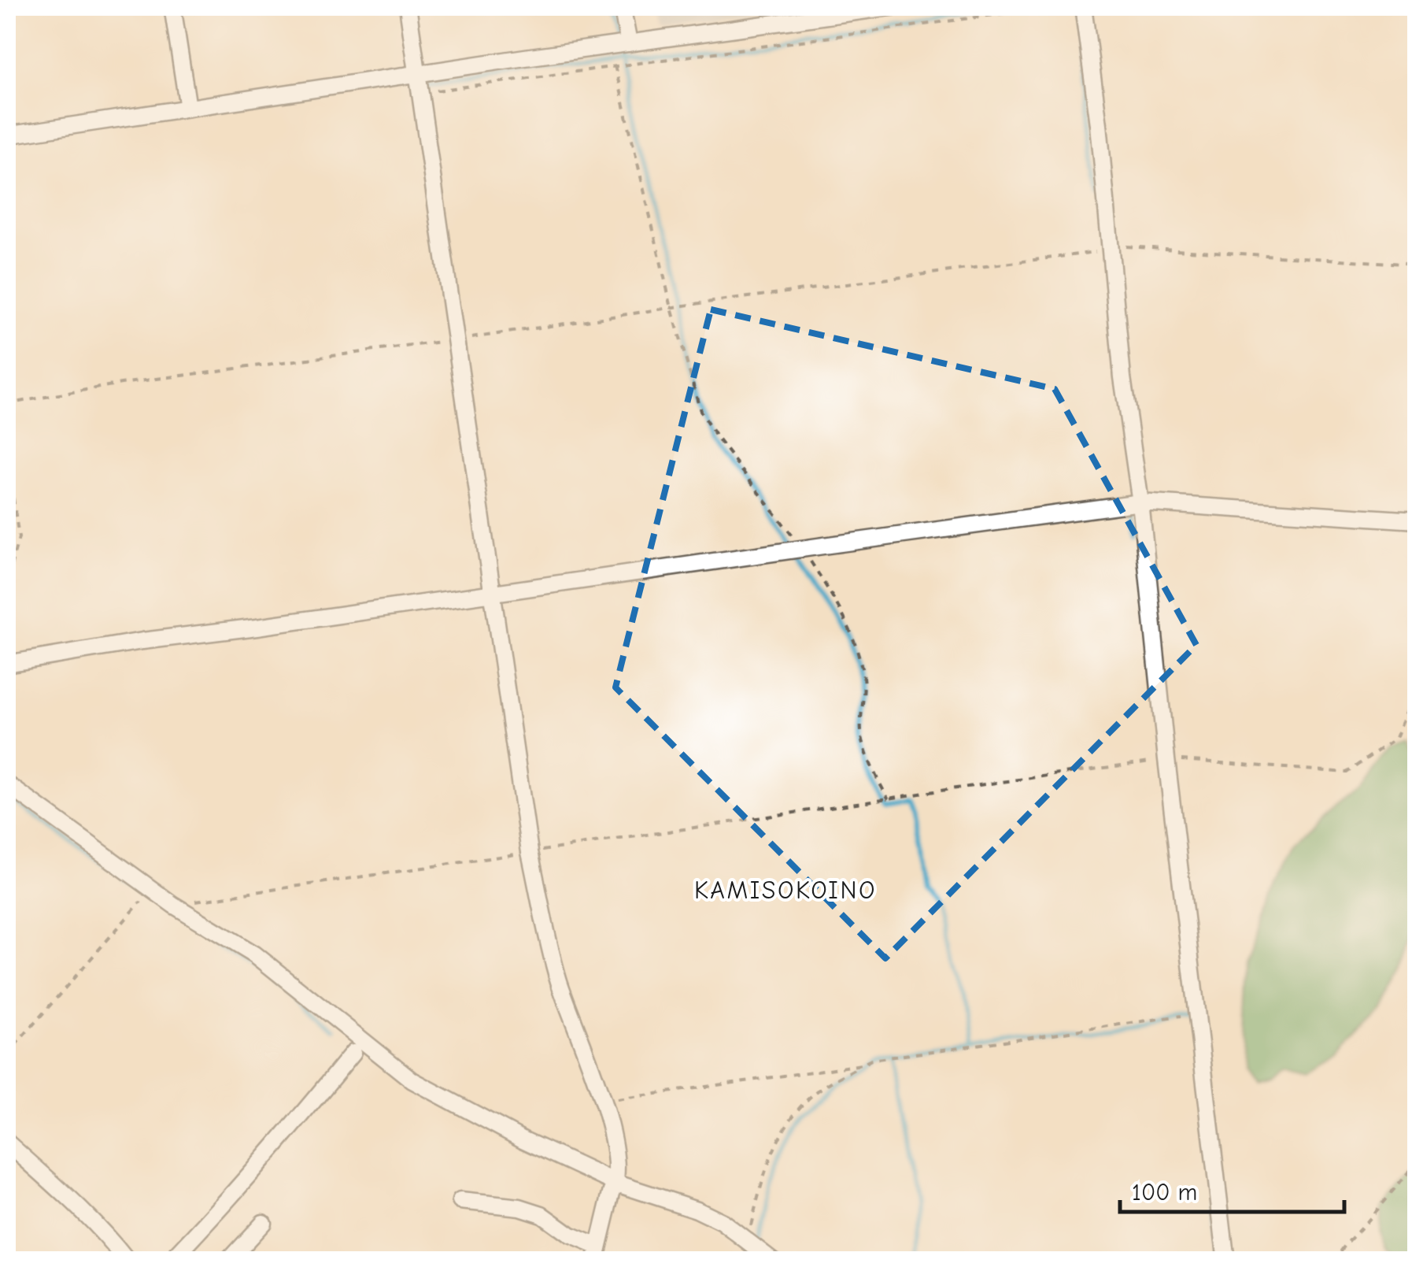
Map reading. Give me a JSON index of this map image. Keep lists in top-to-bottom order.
{
  "districts": ["KAMISOKOINO"],
  "scale_bar": "100 m"
}
